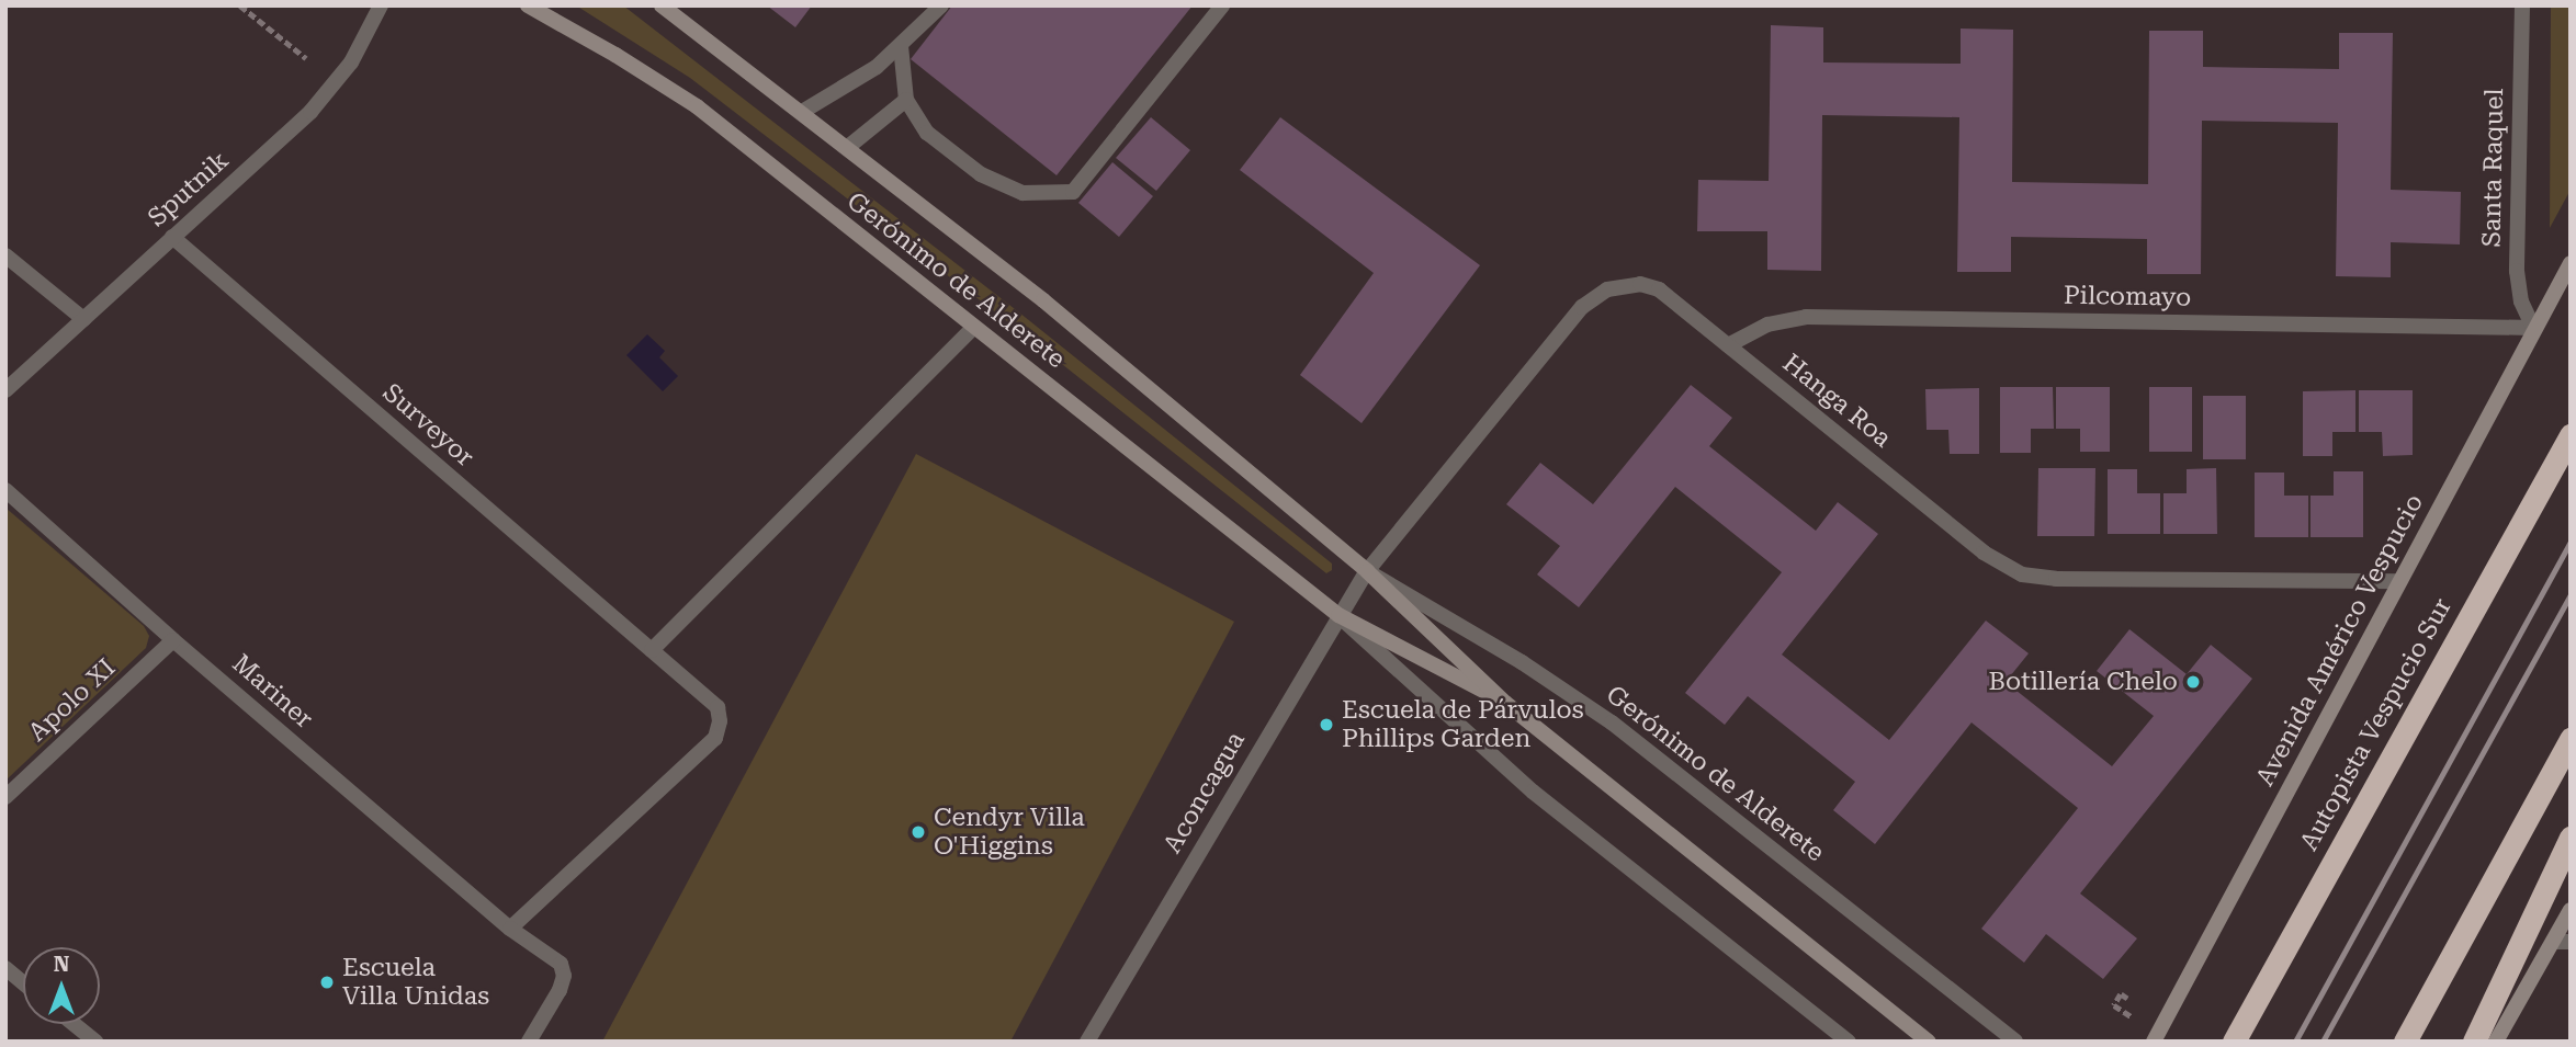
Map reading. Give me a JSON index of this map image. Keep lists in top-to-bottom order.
{
  "streets": {
    "highway": ["Autopista Vespucio Sur"],
    "main road": ["Gerónimo de Alderete", "Avenida Américo Vespucio"],
    "street": [
      "Santa Raquel",
      "Sputnik",
      "Pilcomayo",
      "Hanga Roa",
      "Surveyor",
      "Mariner",
      "Apolo XI",
      "Aconcagua"
    ]
  },
  "crossings": [
    ["Santa Raquel", "Pilcomayo"],
    ["Santa Raquel", "Avenida Américo Vespucio"],
    ["Sputnik", "Surveyor"],
    ["Gerónimo de Alderete", "Hanga Roa"],
    ["Gerónimo de Alderete", "Aconcagua"],
    ["Pilcomayo", "Hanga Roa"],
    ["Pilcomayo", "Avenida Américo Vespucio"],
    ["Hanga Roa", "Avenida Américo Vespucio"],
    ["Hanga Roa", "Aconcagua"],
    ["Surveyor", "Mariner"],
    ["Mariner", "Apolo XI"]
  ],
  "places": [
    "Botillería Chelo",
    "Escuela de Párvulos Phillips Garden",
    "Cendyr Villa O'Higgins",
    "Escuela Villa Unidas"
  ],
  "north": "top"
}
